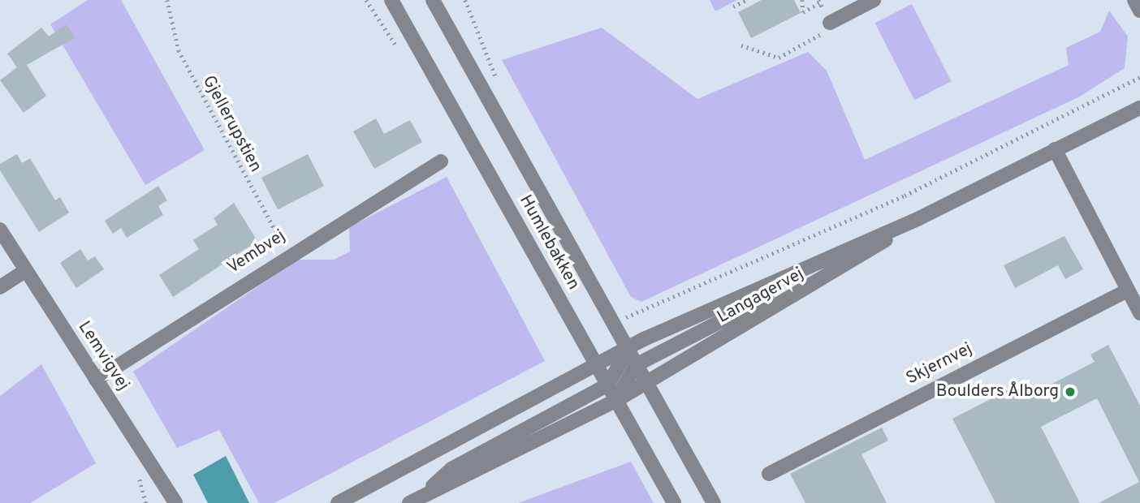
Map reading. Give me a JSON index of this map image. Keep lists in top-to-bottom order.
{
  "streets": {
    "street": [
      "Humlebakken",
      "Vembvej",
      "Langagervej",
      "Lemvigvej",
      "Skjernvej"
    ],
    "path": ["Gjellerupstien"]
  },
  "crossings": [
    ["Gjellerupstien", "Vembvej"],
    ["Humlebakken", "Langagervej"],
    ["Vembvej", "Lemvigvej"]
  ],
  "places": ["Boulders Ålborg"]
}
